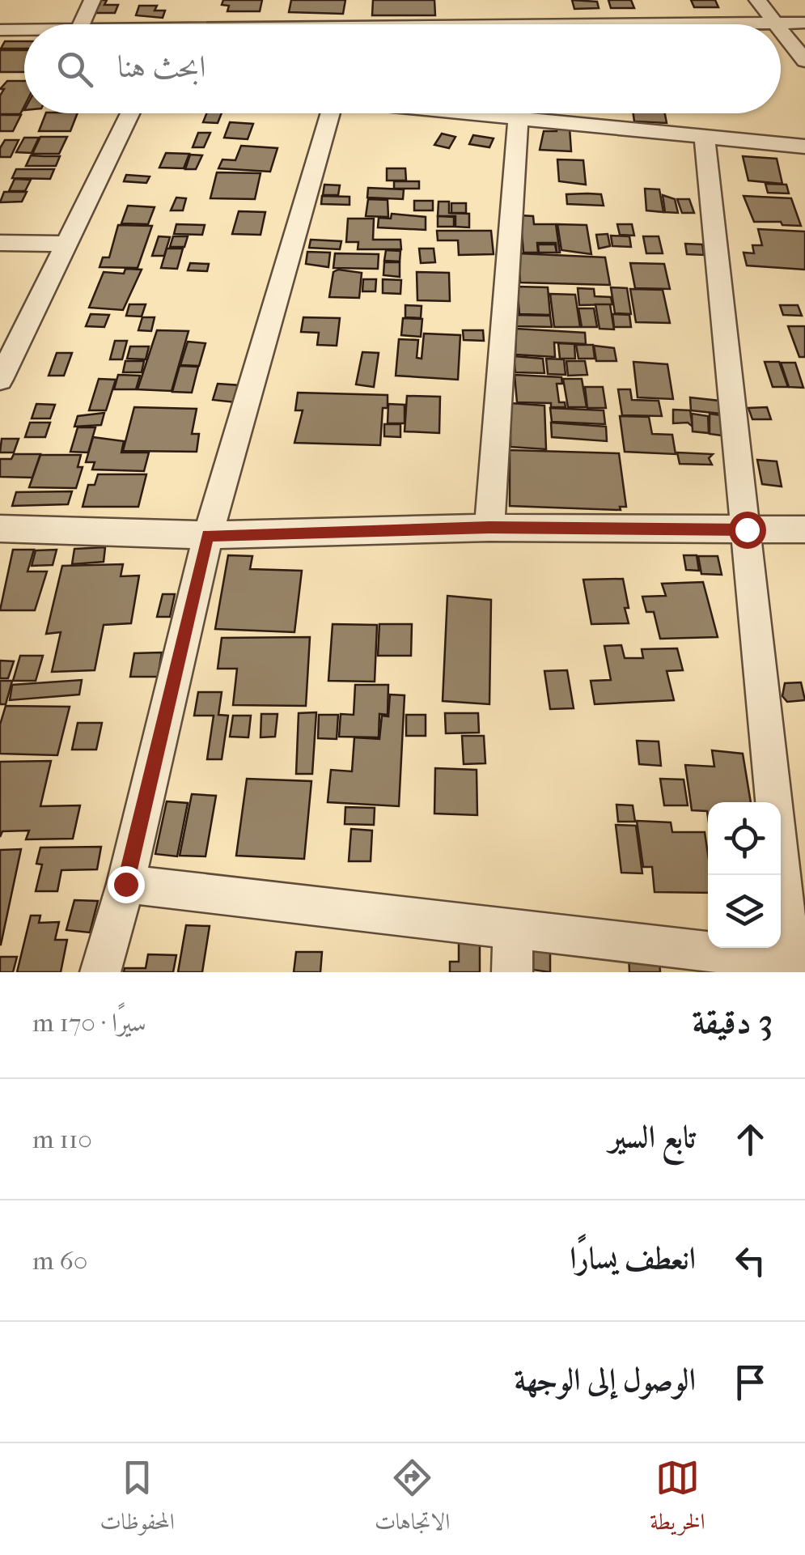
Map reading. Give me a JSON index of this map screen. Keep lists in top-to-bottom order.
{
  "page": {
    "search": "ابحث هنا",
    "heading": ["3 دقيقة", "سيرًا · 170 m"],
    "list": [
      ["تابع السير", "110 m"],
      ["انعطف يسارًا", "60 m"],
      "الوصول إلى الوجهة"
    ],
    "nav": ["الخريطة", "الاتجاهات", "المحفوظات"]
  }
}
